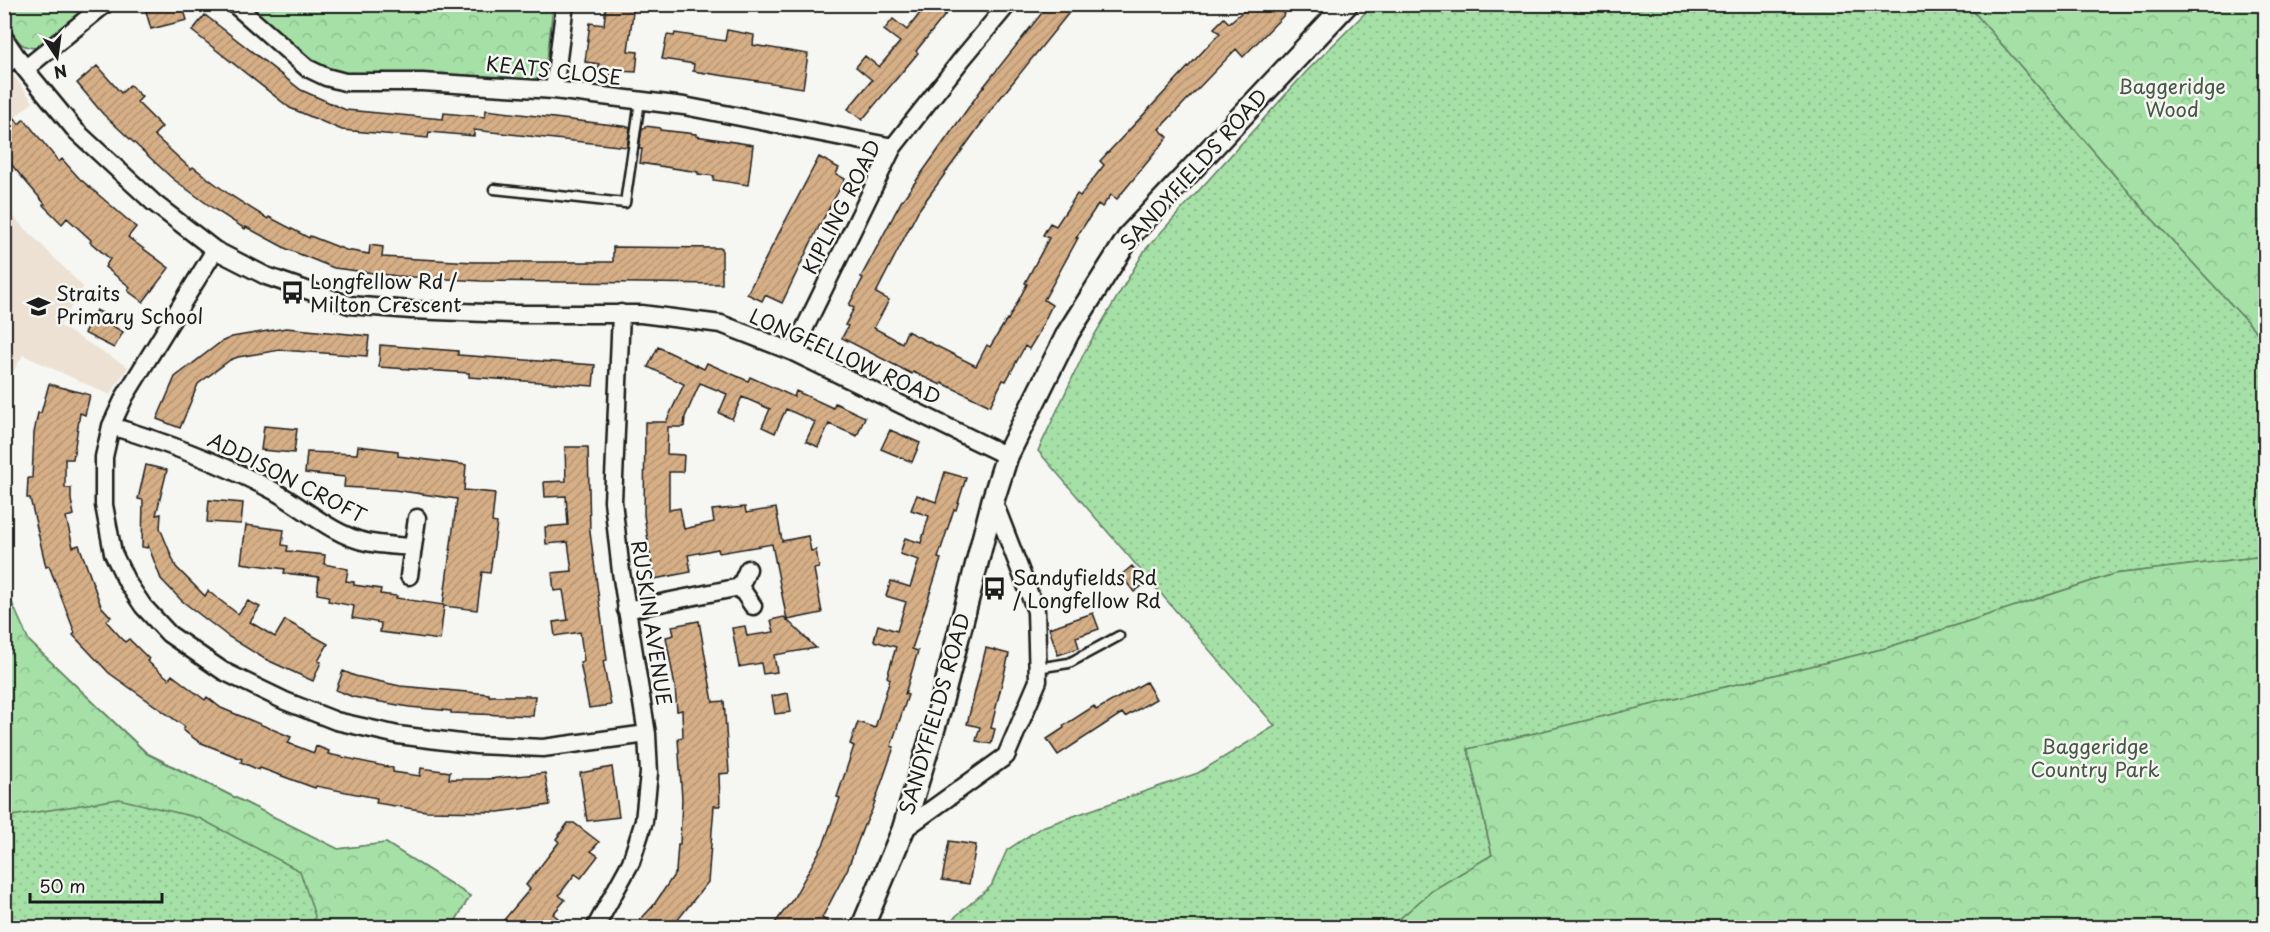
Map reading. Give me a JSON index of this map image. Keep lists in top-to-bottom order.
{
  "streets": {
    "street": [
      "KEATS CLOSE",
      "SANDYFIELDS ROAD",
      "KIPLING ROAD",
      "LONGFELLOW ROAD",
      "ADDISON CROFT",
      "RUSKIN AVENUE"
    ]
  },
  "crossings": [
    ["KEATS CLOSE", "KIPLING ROAD"],
    ["SANDYFIELDS ROAD", "LONGFELLOW ROAD"],
    ["KIPLING ROAD", "LONGFELLOW ROAD"],
    ["LONGFELLOW ROAD", "RUSKIN AVENUE"]
  ],
  "parks": ["Baggeridge Wood", "Baggeridge Country Park"],
  "places": {
    "bus stop": ["Longfellow Rd / Milton Crescent", "Sandyfields Rd / Longfellow Rd"],
    "school or university": ["Straits Primary School"]
  },
  "scale_bar": "50 m",
  "north": "bottom"
}
